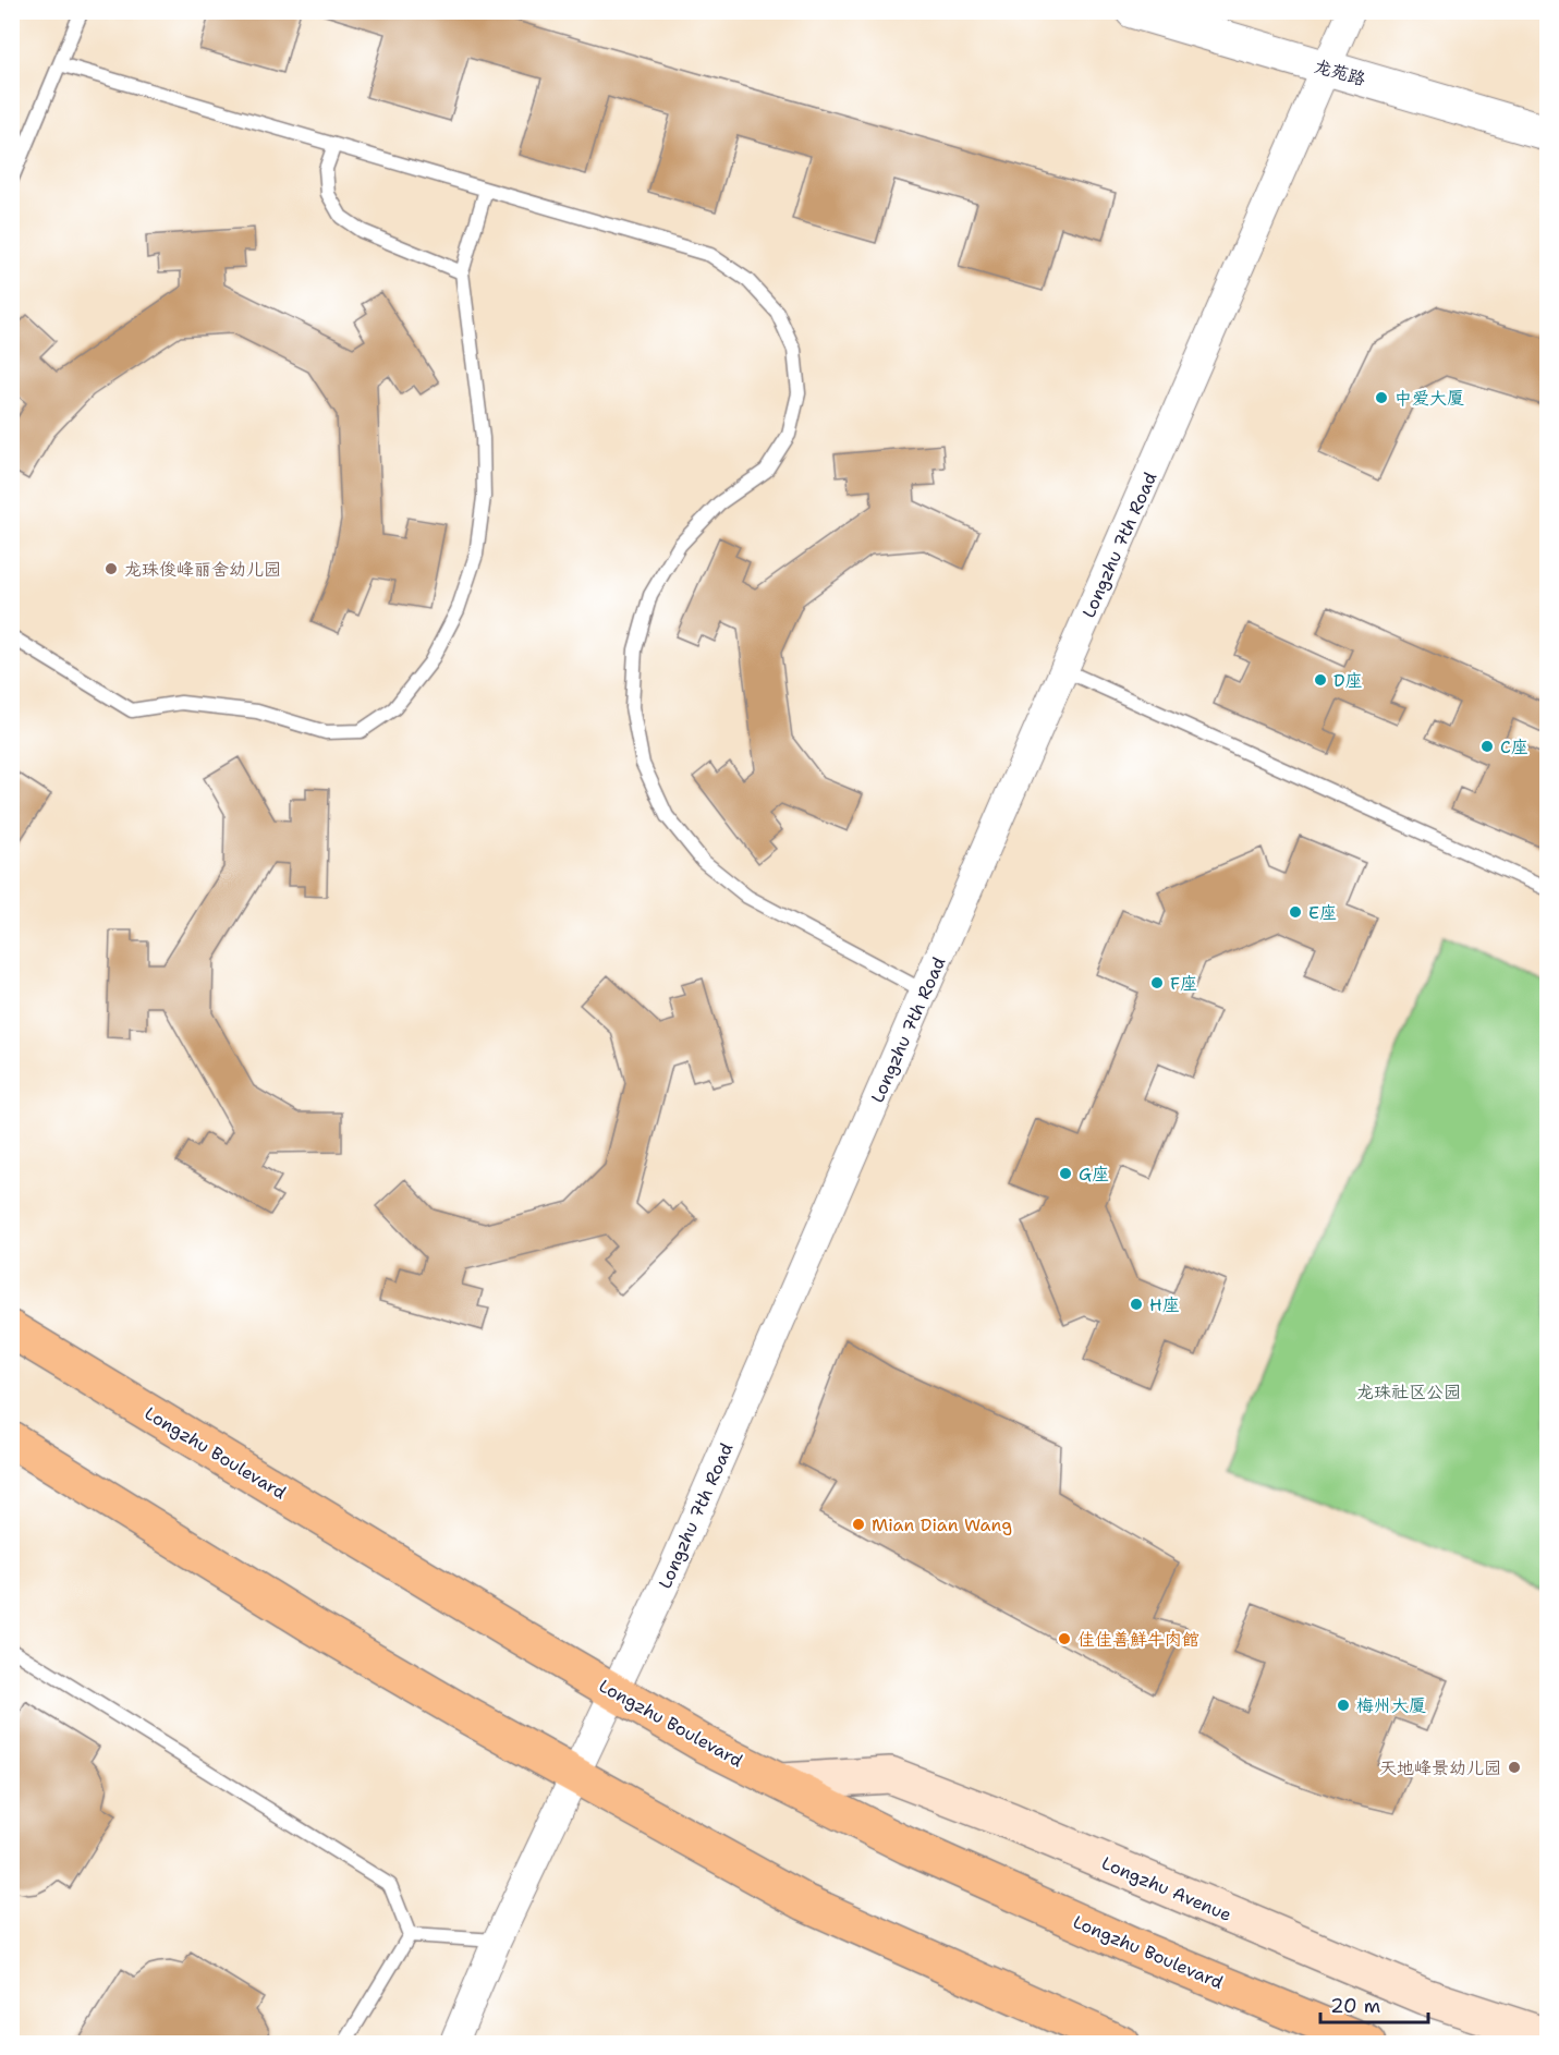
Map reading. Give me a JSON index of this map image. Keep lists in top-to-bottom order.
{
  "streets": {
    "main road": ["Longzhu Boulevard", "Longzhu Avenue"],
    "street": ["龙苑路", "Longzhu 7th Road"]
  },
  "crossings": [
    ["龙苑路", "Longzhu 7th Road"],
    ["Longzhu 7th Road", "Longzhu Boulevard"],
    ["Longzhu Boulevard", "Longzhu Avenue"]
  ],
  "parks": ["龙珠社区公园"],
  "places": [
    "中爱大厦",
    "龙珠俊峰丽舍幼儿园",
    "D座",
    "C座",
    "E座",
    "F座",
    "G座",
    "H座",
    "Mian Dian Wang",
    "佳佳善鮮牛肉館",
    "梅州大厦",
    "天地峰景幼儿园"
  ],
  "scale_bar": "20 m"
}
